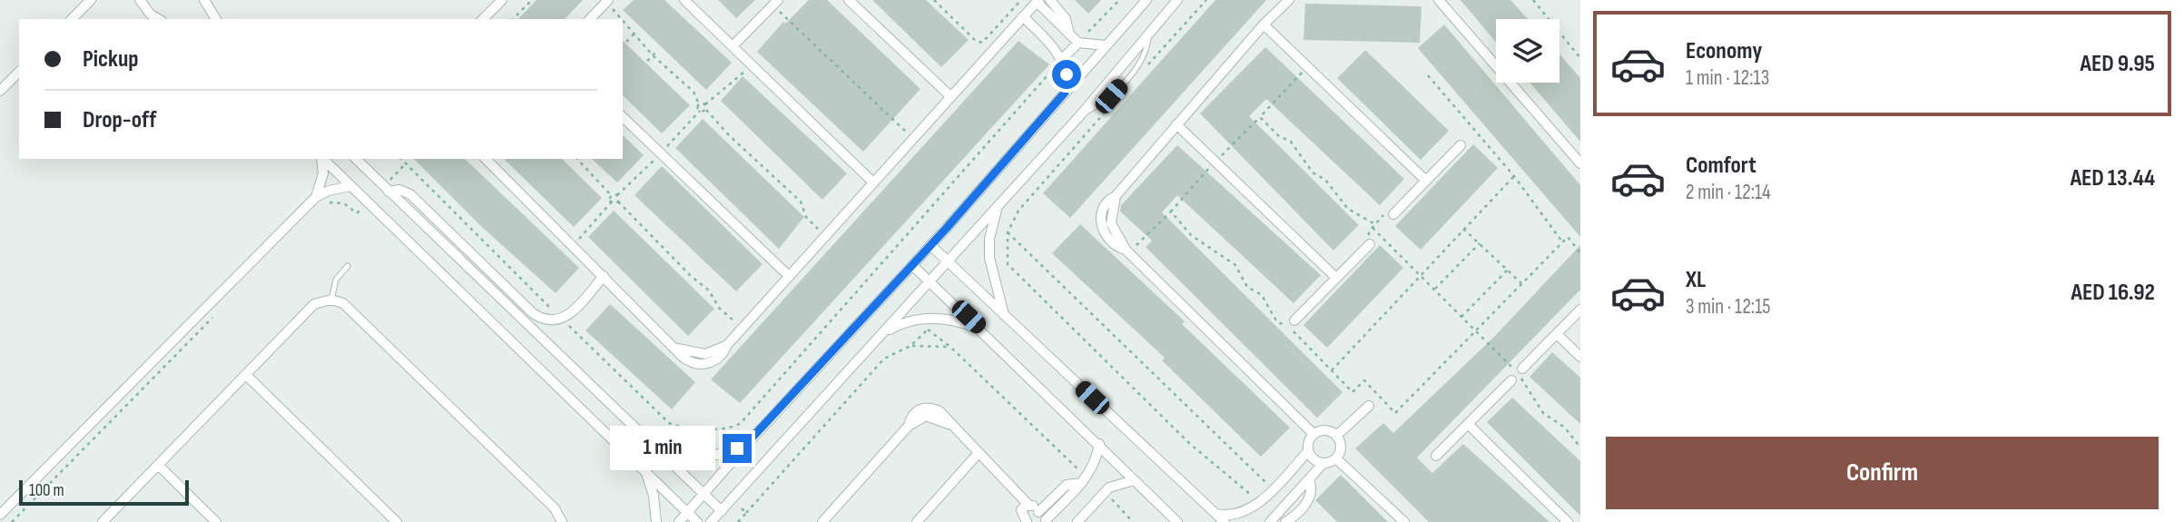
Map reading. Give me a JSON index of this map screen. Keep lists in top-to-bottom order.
{
  "scale_bar": "100 m",
  "page": {
    "list": [
      {
        "name": "Economy",
        "note": "1 min · 12:13",
        "value": "AED 9.95"
      },
      {
        "name": "Comfort",
        "note": "2 min · 12:14",
        "value": "AED 13.44"
      },
      {
        "name": "XL",
        "note": "3 min · 12:15",
        "value": "AED 16.92"
      }
    ],
    "banner": ["Pickup", "Drop-off"],
    "buttons": "Confirm",
    "bubble": "1 min",
    "scale": "100 m"
  }
}
